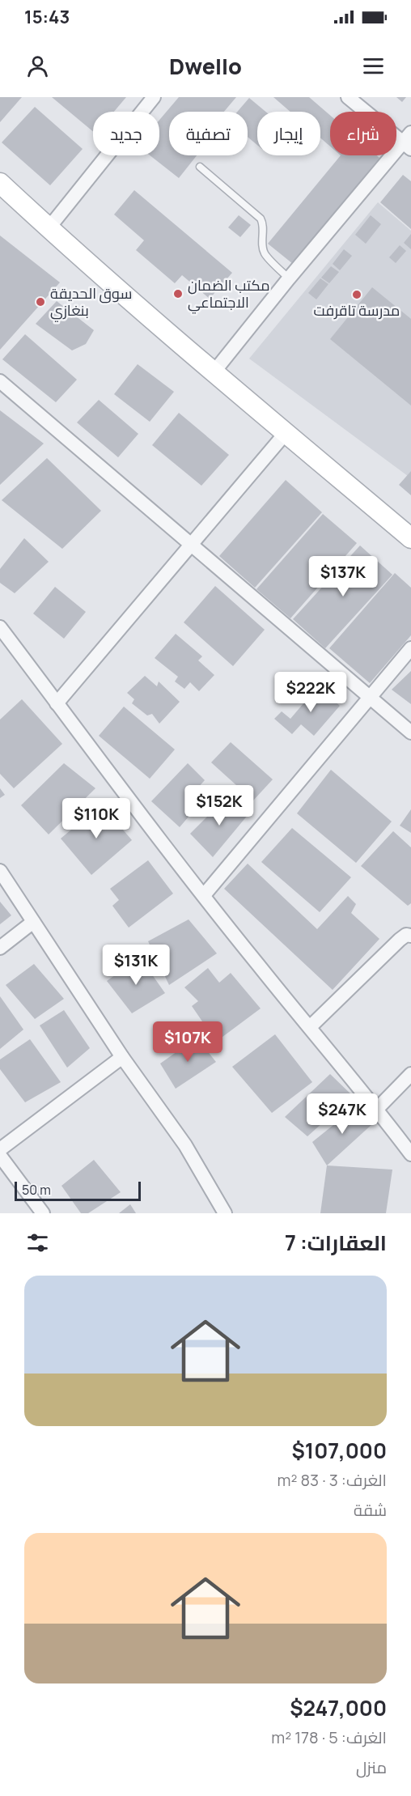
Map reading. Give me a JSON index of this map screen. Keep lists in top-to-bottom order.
{
  "places": ["مكتب الضمان الاجتماعي", "مدرسة تاقرفت", "سوق الحديقة بنغازي"],
  "scale_bar": "50 m",
  "page": {
    "status": "15:43",
    "header": "Dwello",
    "chip": [
      "شراء",
      "إيجار",
      "تصفية",
      "جديد"
    ],
    "price": [
      "$137K",
      "$222K",
      "$152K",
      "$110K",
      "$131K",
      "$107K",
      "$247K"
    ],
    "scale": "50 m",
    "heading": "العقارات: 7",
    "list": [
      {
        "name": "$107,000",
        "note": "الغرف: 3 · 83 m² · شقة"
      },
      {
        "name": "$247,000",
        "note": "الغرف: 5 · 178 m² · منزل"
      }
    ]
  }
}
